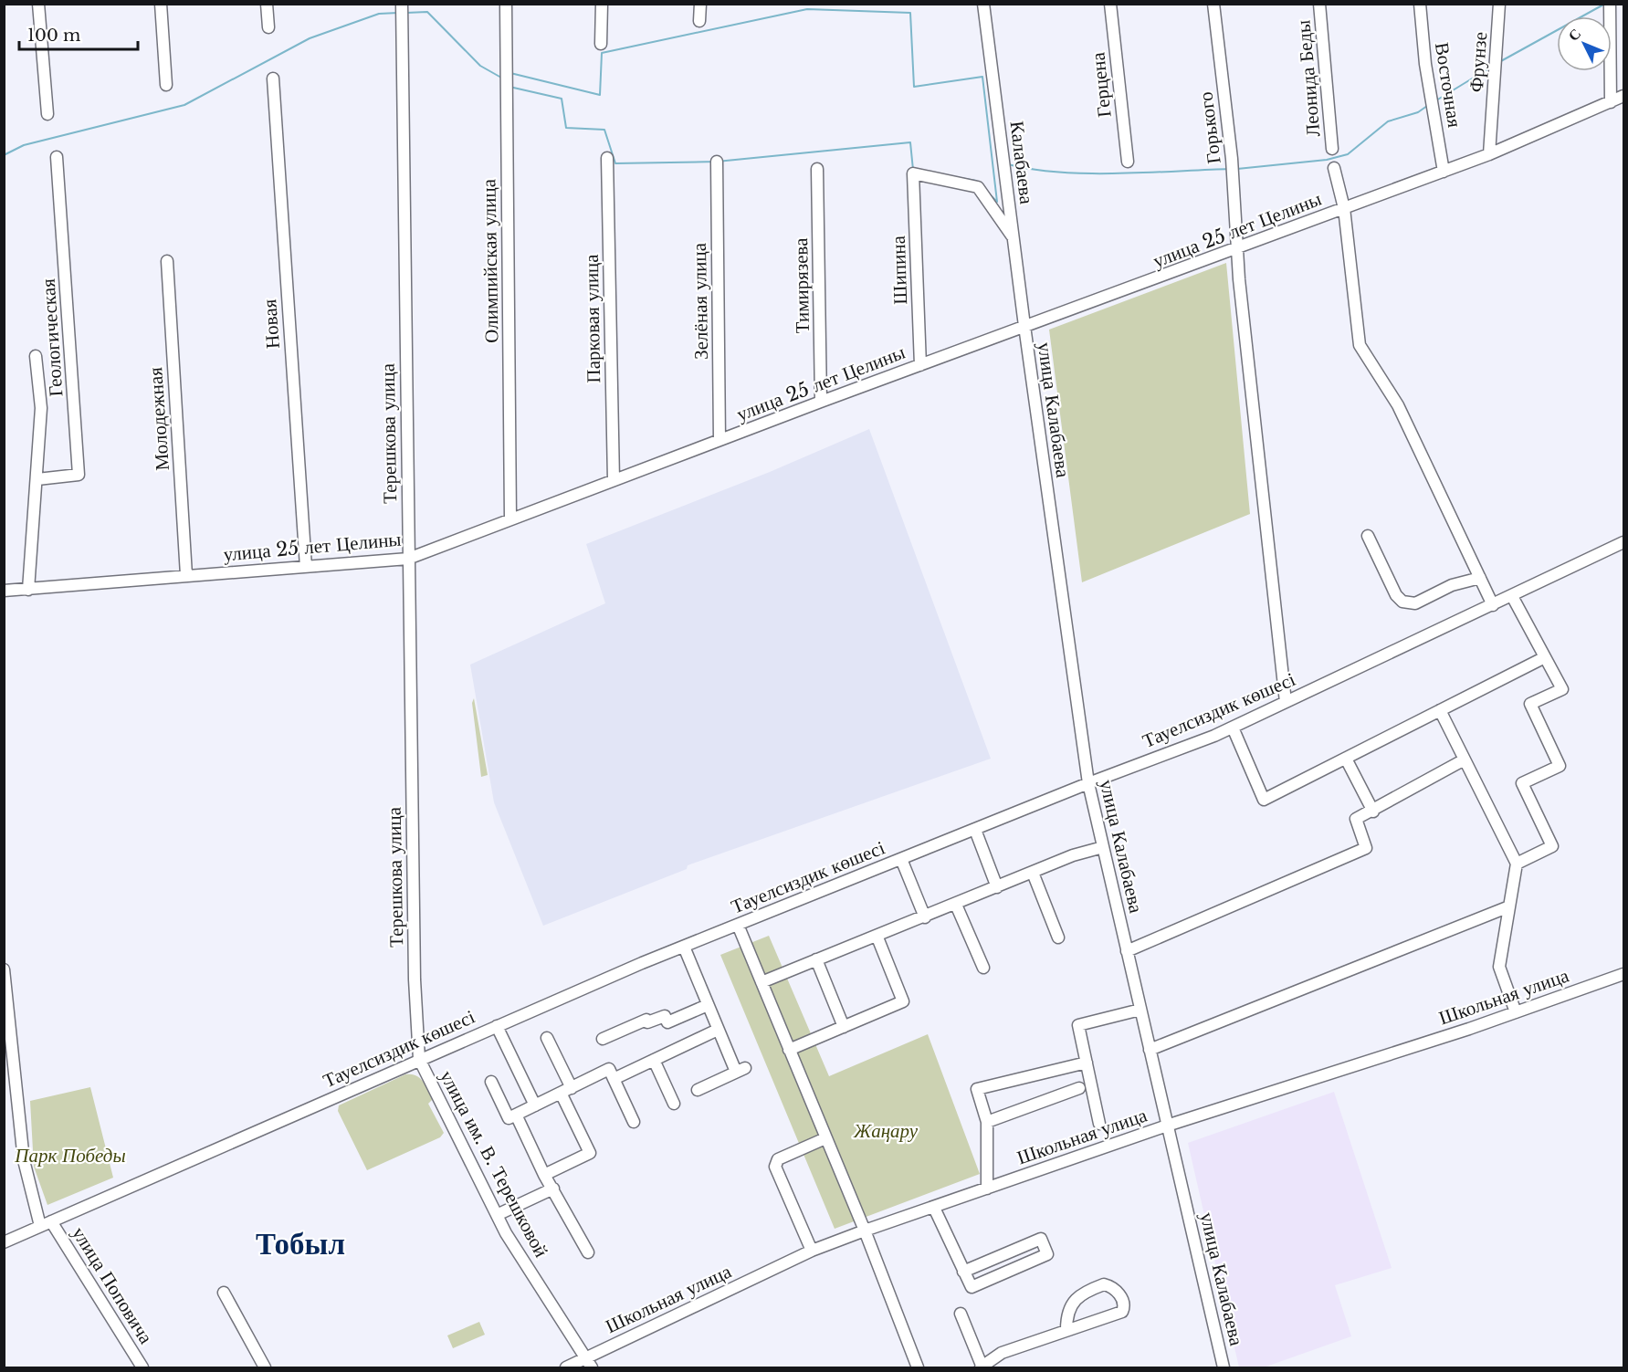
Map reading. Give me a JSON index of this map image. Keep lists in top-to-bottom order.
{
  "streets": {
    "street": [
      "Фрунзе",
      "Леонида Беды",
      "Герцена",
      "Восточная",
      "Горького",
      "Калабаева",
      "улица 25 лет Целины",
      "Олимпийская улица",
      "Шипина",
      "Тимирязева",
      "Зелёная улица",
      "Парковая улица",
      "Новая",
      "Геологическая",
      "улица Калабаева",
      "Молодежная",
      "Терешкова улица",
      "Тауелсиздик көшесі",
      "Школьная улица",
      "улица им. В. Терешковой",
      "улица Поповича"
    ]
  },
  "crossings": [
    ["Фрунзе", "улица 25 лет Целины"],
    ["Восточная", "улица 25 лет Целины"],
    ["Горького", "улица 25 лет Целины"],
    ["Горького", "Тауелсиздик көшесі"],
    ["Калабаева", "улица 25 лет Целины"],
    ["Калабаева", "Шипина"],
    ["Калабаева", "улица Калабаева"],
    ["улица 25 лет Целины", "Олимпийская улица"],
    ["улица 25 лет Целины", "Шипина"],
    ["улица 25 лет Целины", "Тимирязева"],
    ["улица 25 лет Целины", "Зелёная улица"],
    ["улица 25 лет Целины", "Парковая улица"],
    ["улица 25 лет Целины", "Новая"],
    ["улица 25 лет Целины", "Геологическая"],
    ["улица 25 лет Целины", "улица Калабаева"],
    ["улица 25 лет Целины", "Молодежная"],
    ["улица 25 лет Целины", "Терешкова улица"],
    ["улица Калабаева", "Тауелсиздик көшесі"],
    ["улица Калабаева", "Школьная улица"],
    ["Терешкова улица", "Тауелсиздик көшесі"],
    ["Терешкова улица", "улица им. В. Терешковой"],
    ["Тауелсиздик көшесі", "улица им. В. Терешковой"],
    ["Тауелсиздик көшесі", "улица Поповича"],
    ["Школьная улица", "улица им. В. Терешковой"]
  ],
  "districts": ["Тобыл"],
  "parks": ["Жаңару", "Парк Победы"],
  "scale_bar": "100 m",
  "north": "top left"
}
